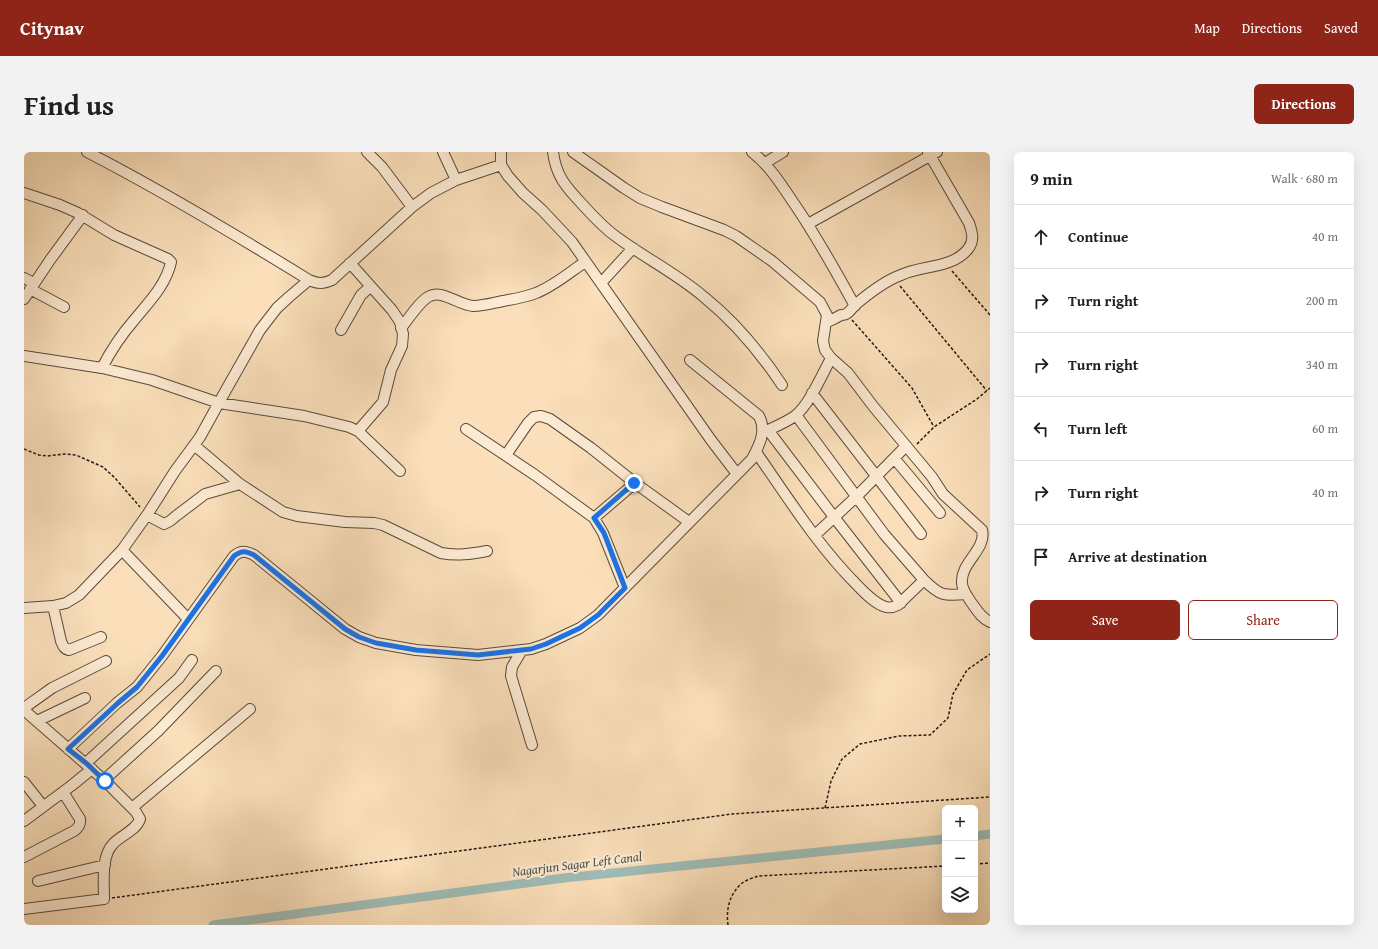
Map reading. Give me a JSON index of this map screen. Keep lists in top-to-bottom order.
{
  "water": ["Nagarjun Sagar Left Canal"],
  "page": {
    "header": "Citynav",
    "nav": ["Map", "Directions", "Saved"],
    "title": "Find us",
    "buttons": [
      "Directions",
      ["Save", "Share"]
    ],
    "heading": ["9 min", "Walk · 680 m"],
    "list": [
      ["Continue", "40 m"],
      ["Turn right", "200 m"],
      ["Turn right", "340 m"],
      ["Turn left", "60 m"],
      ["Turn right", "40 m"],
      "Arrive at destination"
    ],
    "map_buttons": ["+", "−"]
  }
}
